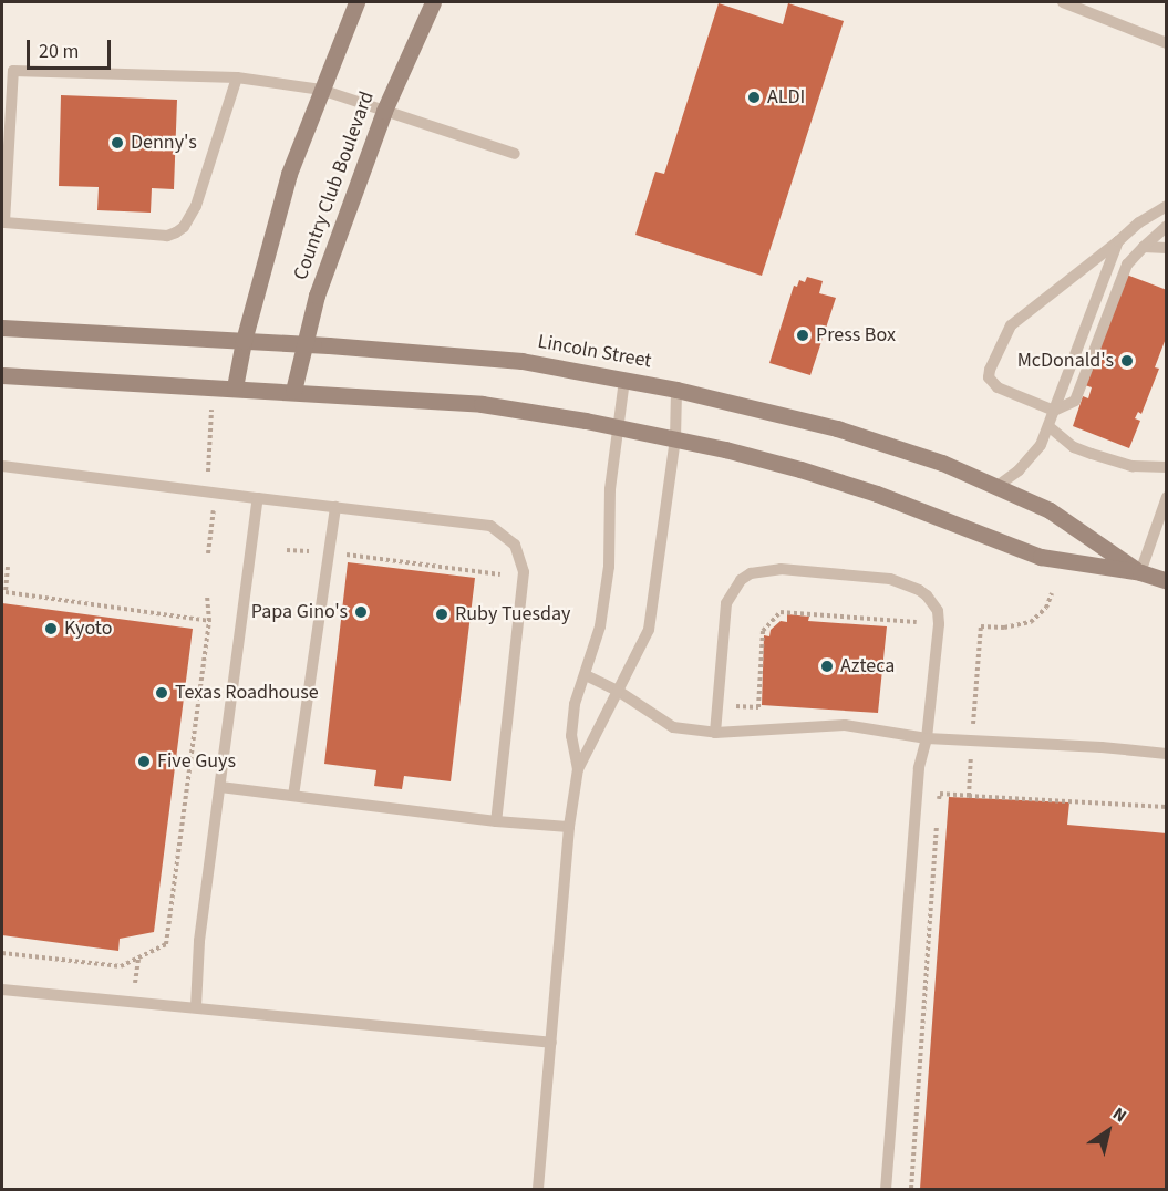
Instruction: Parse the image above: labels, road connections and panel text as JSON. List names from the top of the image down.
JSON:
{
  "streets": {
    "main road": ["Country Club Boulevard", "Lincoln Street"]
  },
  "crossings": [
    ["Country Club Boulevard", "Lincoln Street"]
  ],
  "places": [
    "ALDI",
    "Denny's",
    "Press Box",
    "McDonald's",
    "Papa Gino's",
    "Ruby Tuesday",
    "Kyoto",
    "Azteca",
    "Texas Roadhouse",
    "Five Guys"
  ],
  "scale_bar": "20 m",
  "north": "top right"
}
